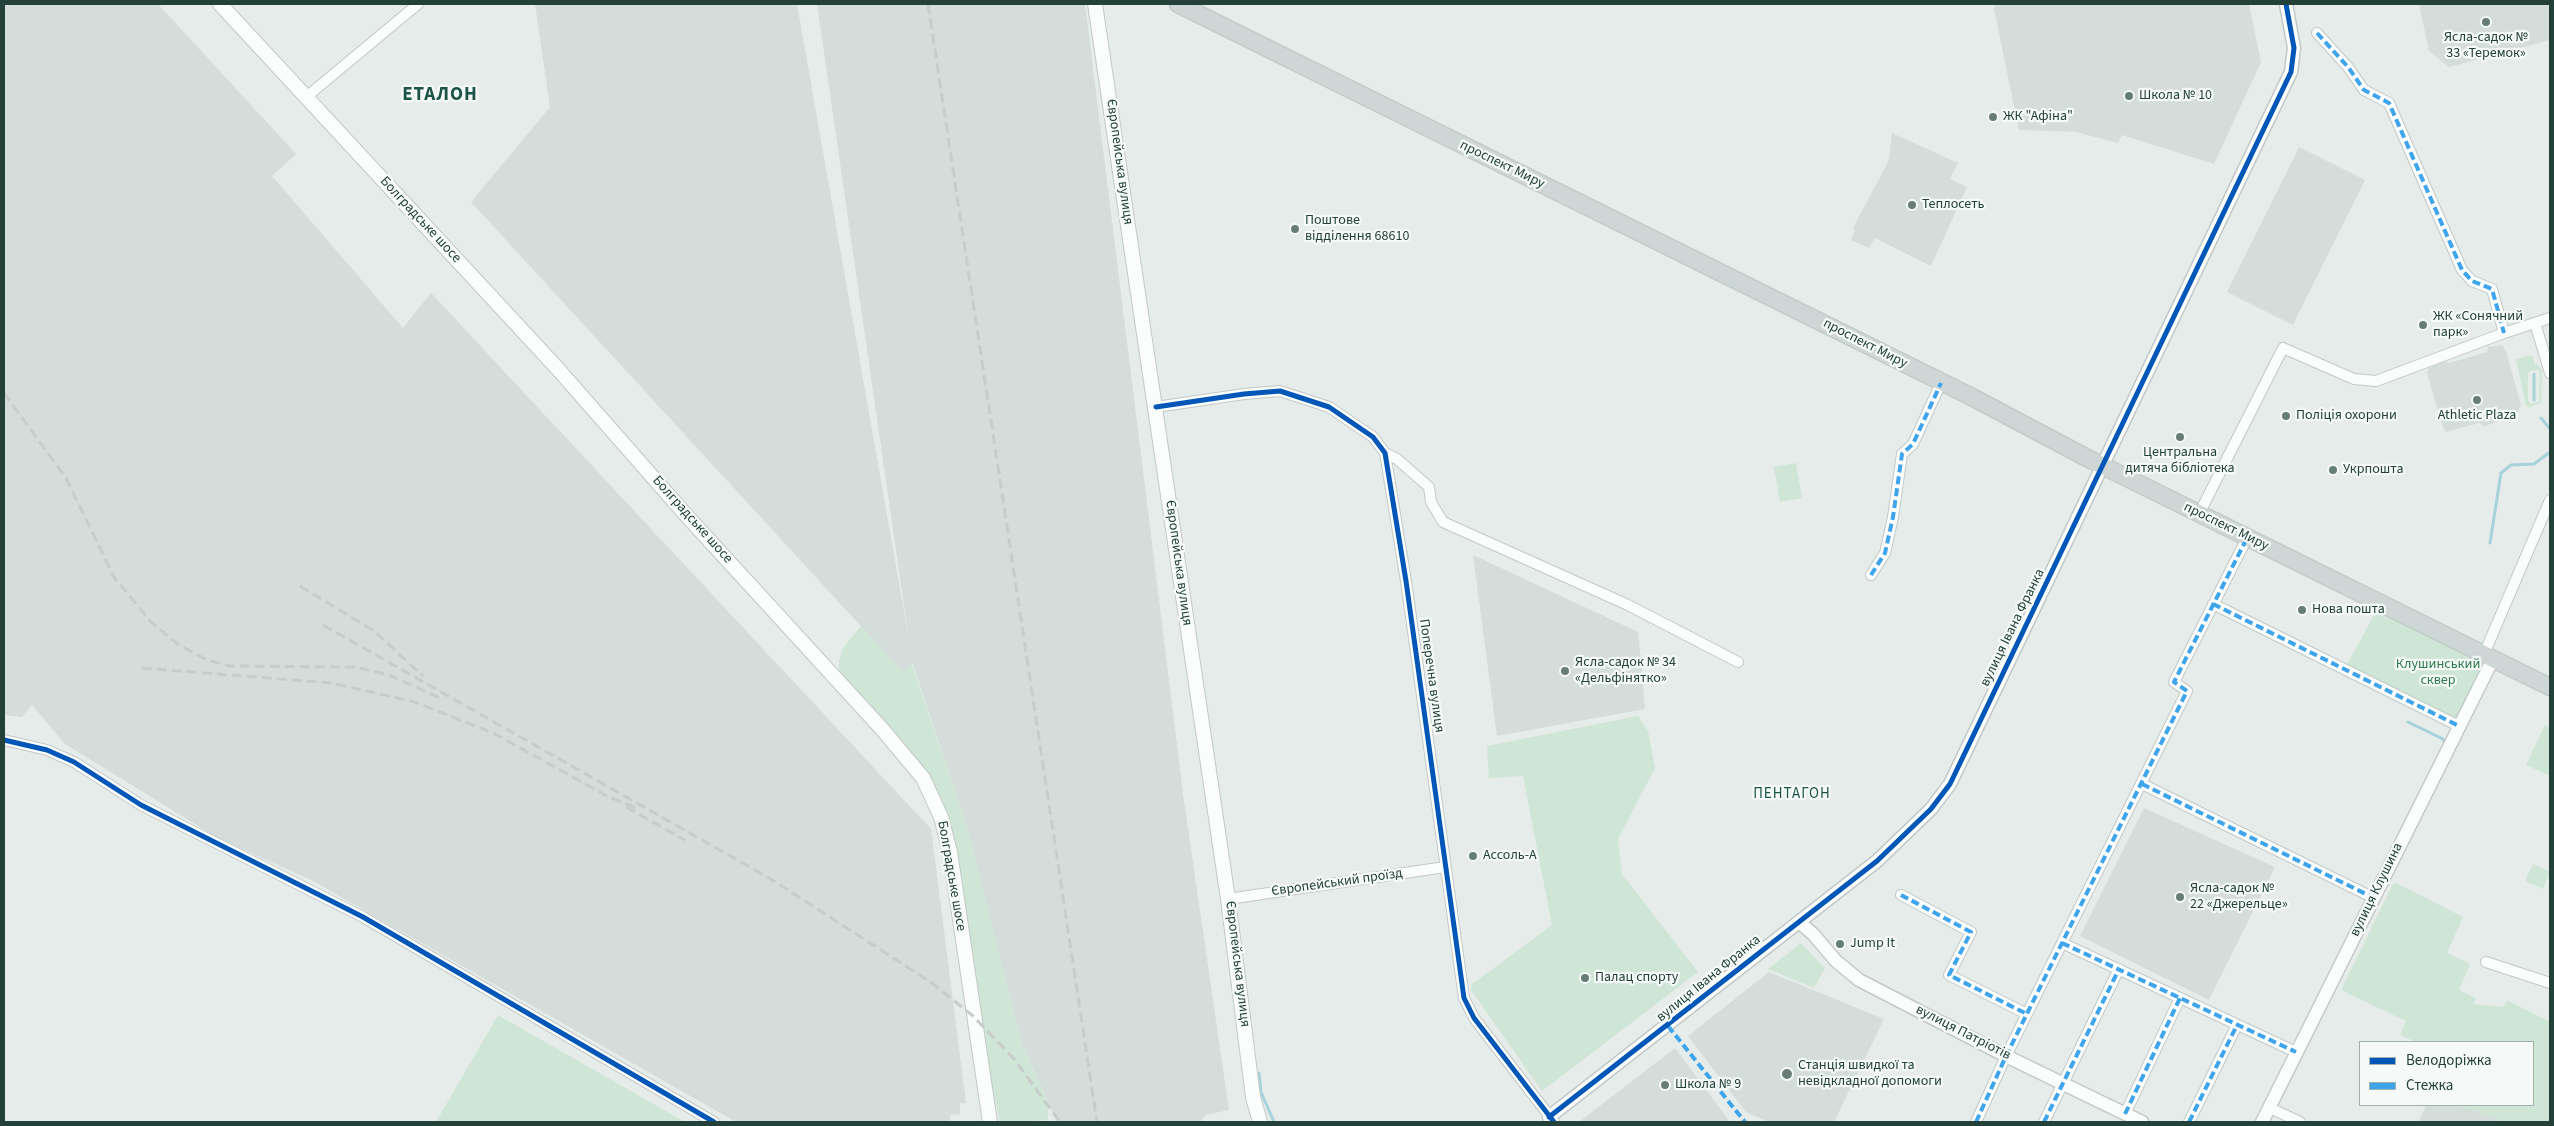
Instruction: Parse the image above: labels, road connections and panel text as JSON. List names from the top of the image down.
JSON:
{
  "streets": {
    "main road": ["Європейська вулиця", "проспект Миру", "Болградське шосе"],
    "street": [
      "вулиця Івана Франка",
      "Поперечна вулиця",
      "Європейський проїзд",
      "вулиця Клушина",
      "вулиця Патріотів"
    ]
  },
  "crossings": [
    ["Європейська вулиця", "Європейський проїзд"],
    ["проспект Миру", "вулиця Івана Франка"],
    ["проспект Миру", "вулиця Клушина"],
    ["вулиця Івана Франка", "Поперечна вулиця"],
    ["вулиця Івана Франка", "вулиця Патріотів"],
    ["Поперечна вулиця", "Європейський проїзд"]
  ],
  "districts": ["ЕТАЛОН", "ПЕНТАГОН"],
  "parks": ["Клушинський сквер"],
  "places": [
    "Ясла-садок № 33 «Теремок»",
    "Школа № 10",
    "ЖК \"Афіна\"",
    "Теплосеть",
    "Поштове відділення 68610",
    "ЖК «Сонячний парк»",
    "Athletic Plaza",
    "Поліція охорони",
    "Центральна дитяча бібліотека",
    "Укрпошта",
    "Нова пошта",
    "Ясла-садок № 34 «Дельфінятко»",
    "Ассоль-А",
    "Ясла-садок № 22 «Джерельце»",
    "Jump It",
    "Палац спорту",
    "Станція швидкої та невідкладної допомоги",
    "Школа № 9"
  ],
  "legend": ["Велодоріжка", "Стежка"]
}
